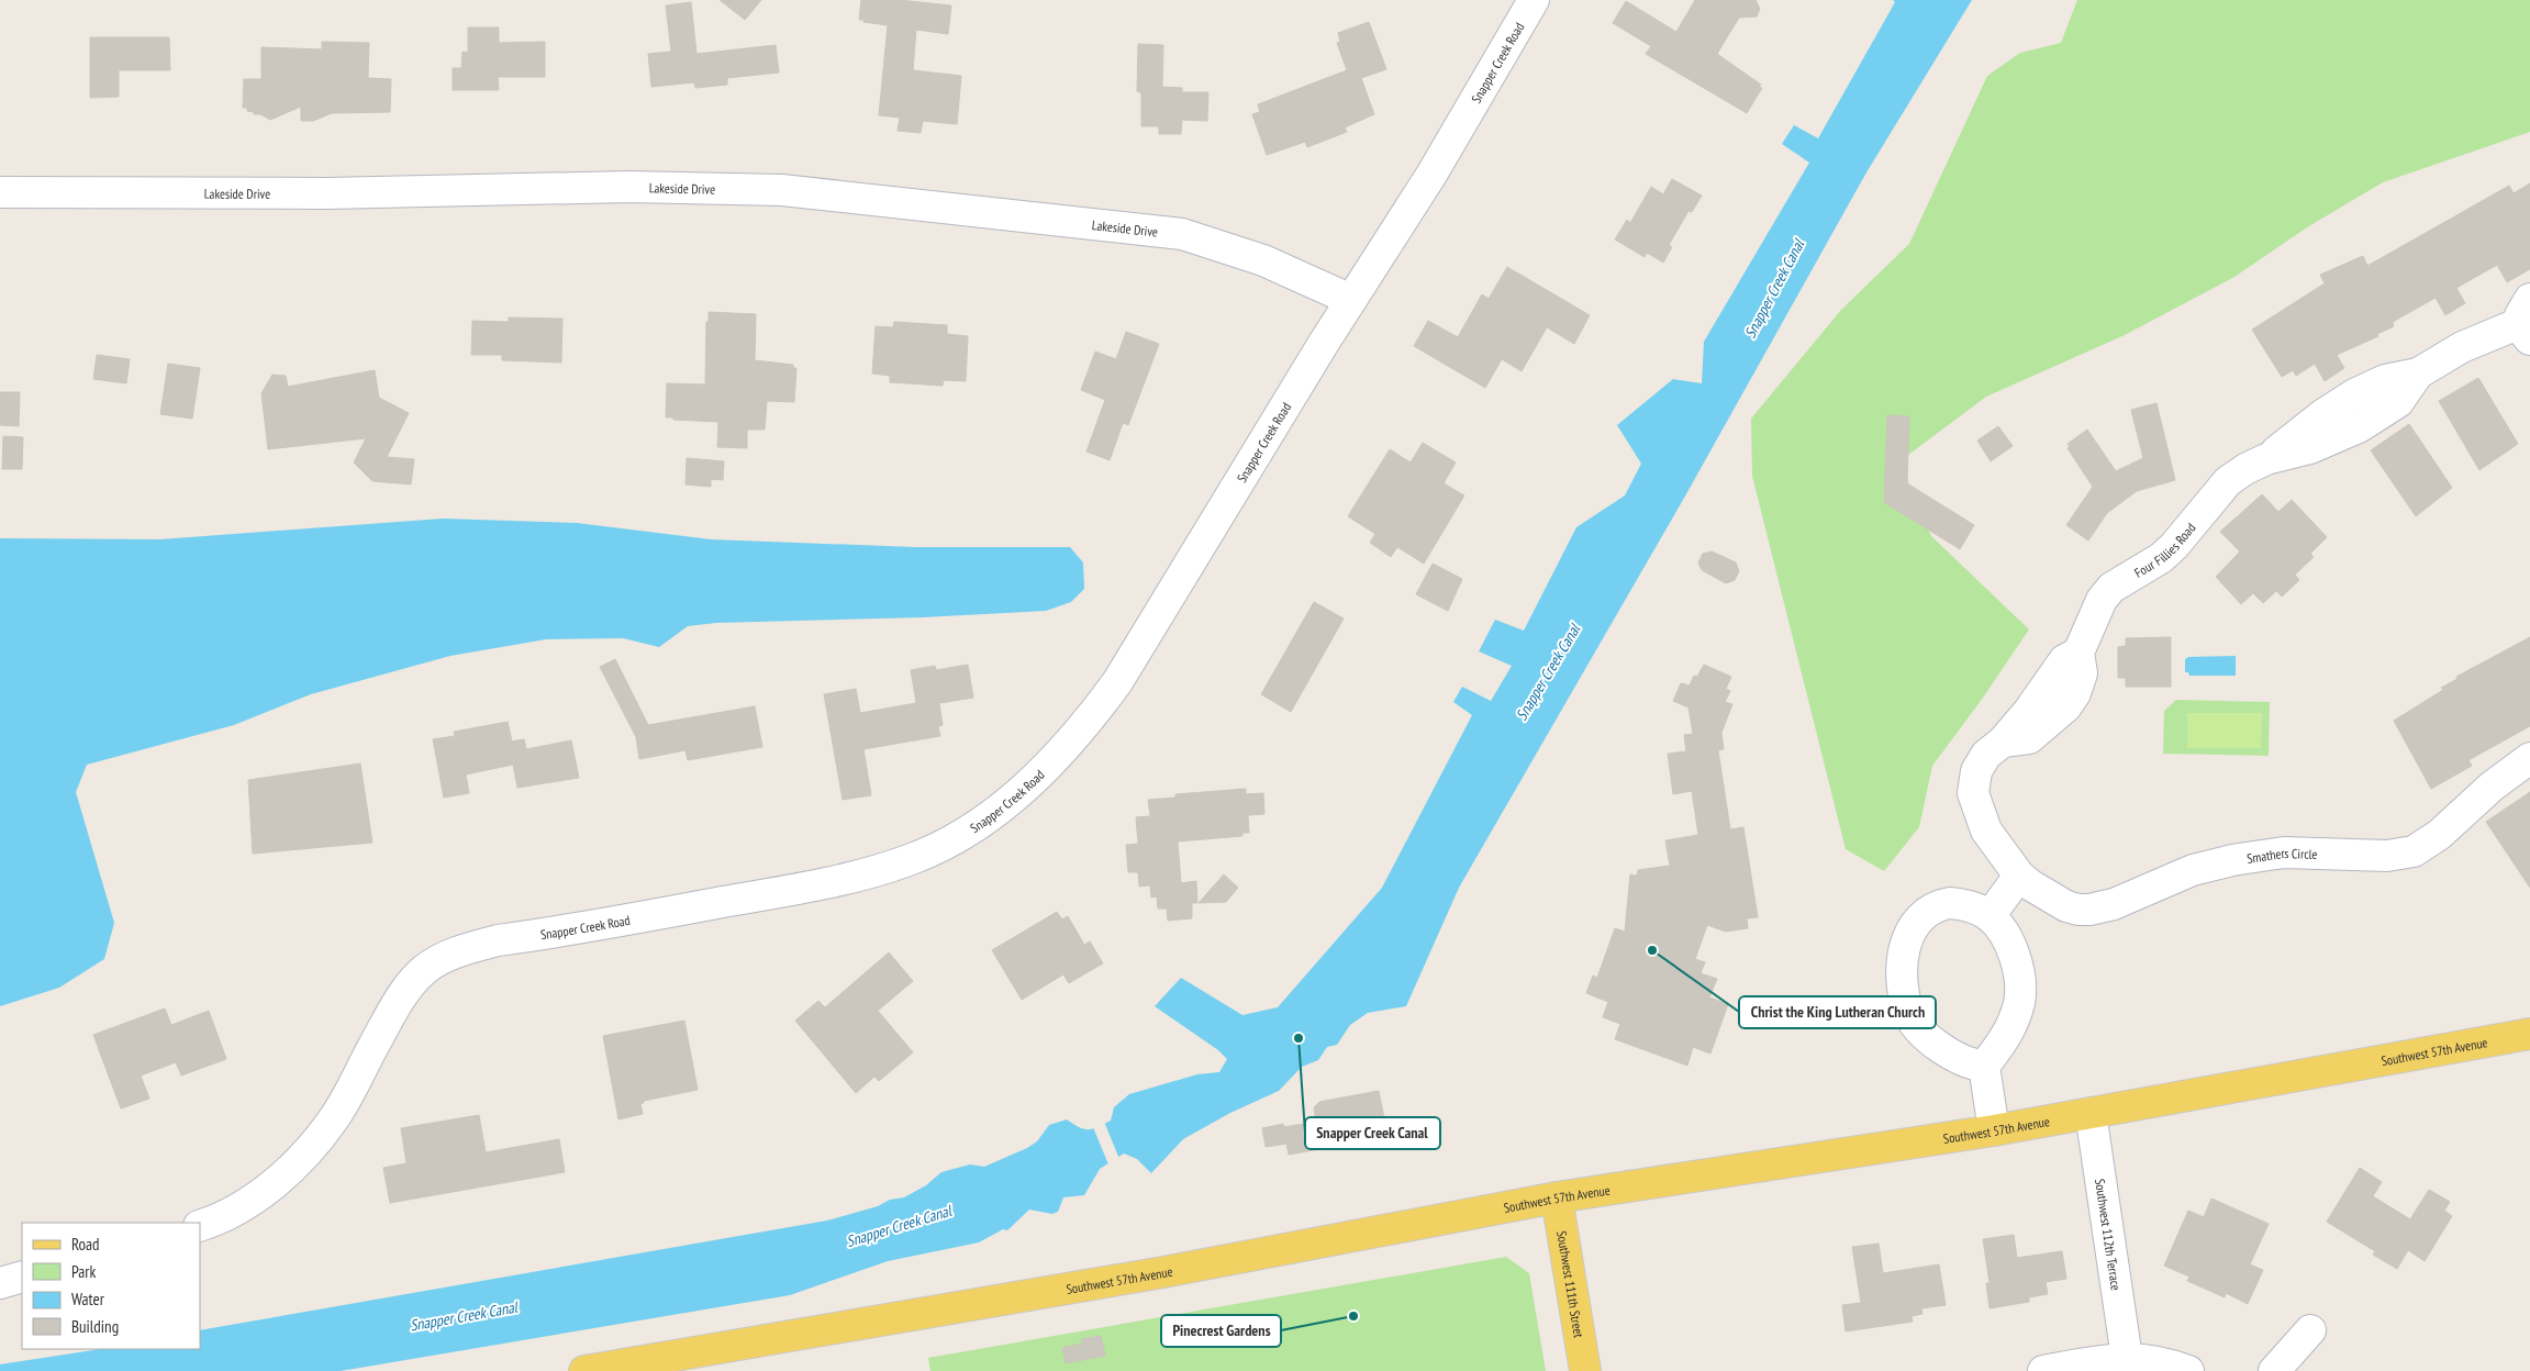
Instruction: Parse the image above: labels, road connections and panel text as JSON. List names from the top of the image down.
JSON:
{
  "streets": {
    "main road": ["Southwest 57th Avenue", "Southwest 111th Street"],
    "street": [
      "Snapper Creek Road",
      "Lakeside Drive",
      "Four Fillies Road",
      "Smathers Circle",
      "Southwest 112th Terrace"
    ]
  },
  "crossings": [
    ["Snapper Creek Road", "Lakeside Drive"],
    ["Four Fillies Road", "Smathers Circle"],
    ["Southwest 57th Avenue", "Southwest 112th Terrace"],
    ["Southwest 57th Avenue", "Southwest 111th Street"]
  ],
  "water": ["Snapper Creek Canal"],
  "places": ["Christ the King Lutheran Church", "Snapper Creek Canal", "Pinecrest Gardens"],
  "legend": [
    "Road",
    "Park",
    "Water",
    "Building"
  ]
}
